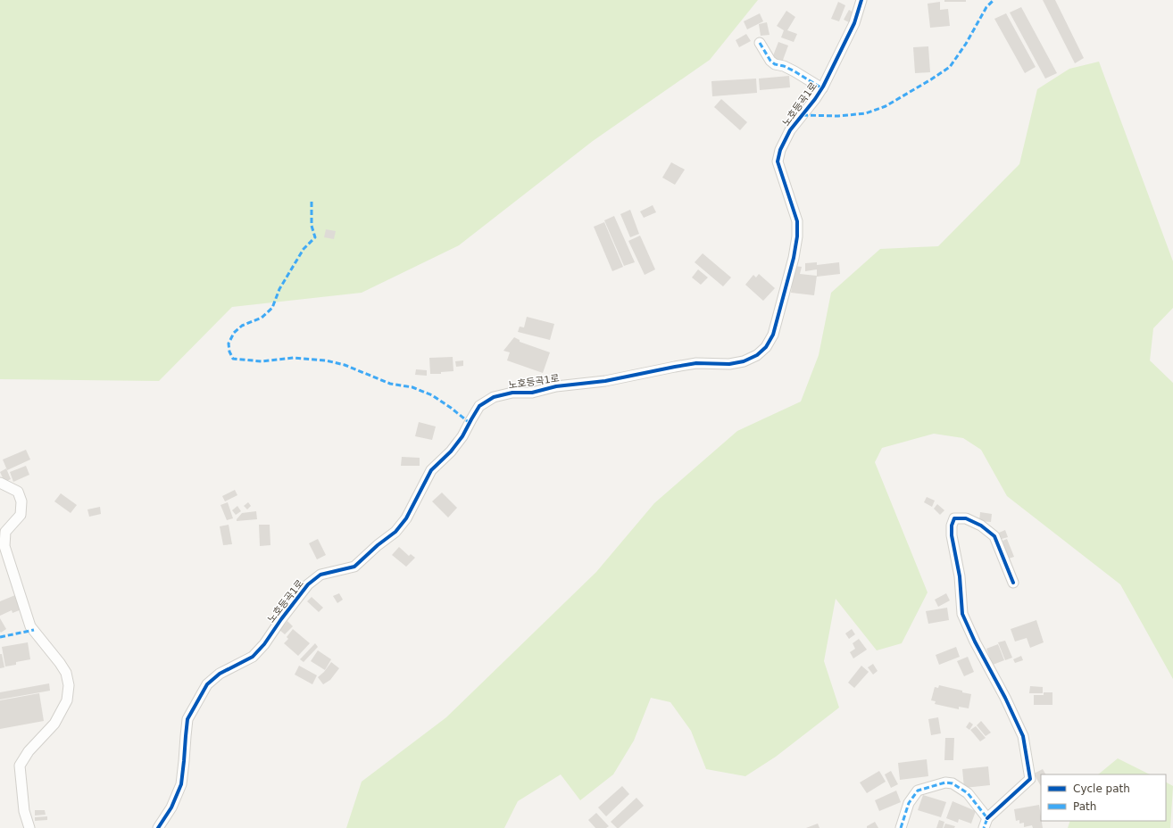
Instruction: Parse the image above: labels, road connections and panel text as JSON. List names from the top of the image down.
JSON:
{
  "streets": {
    "street": ["노호등곡1로"]
  },
  "legend": ["Cycle path", "Path"]
}
